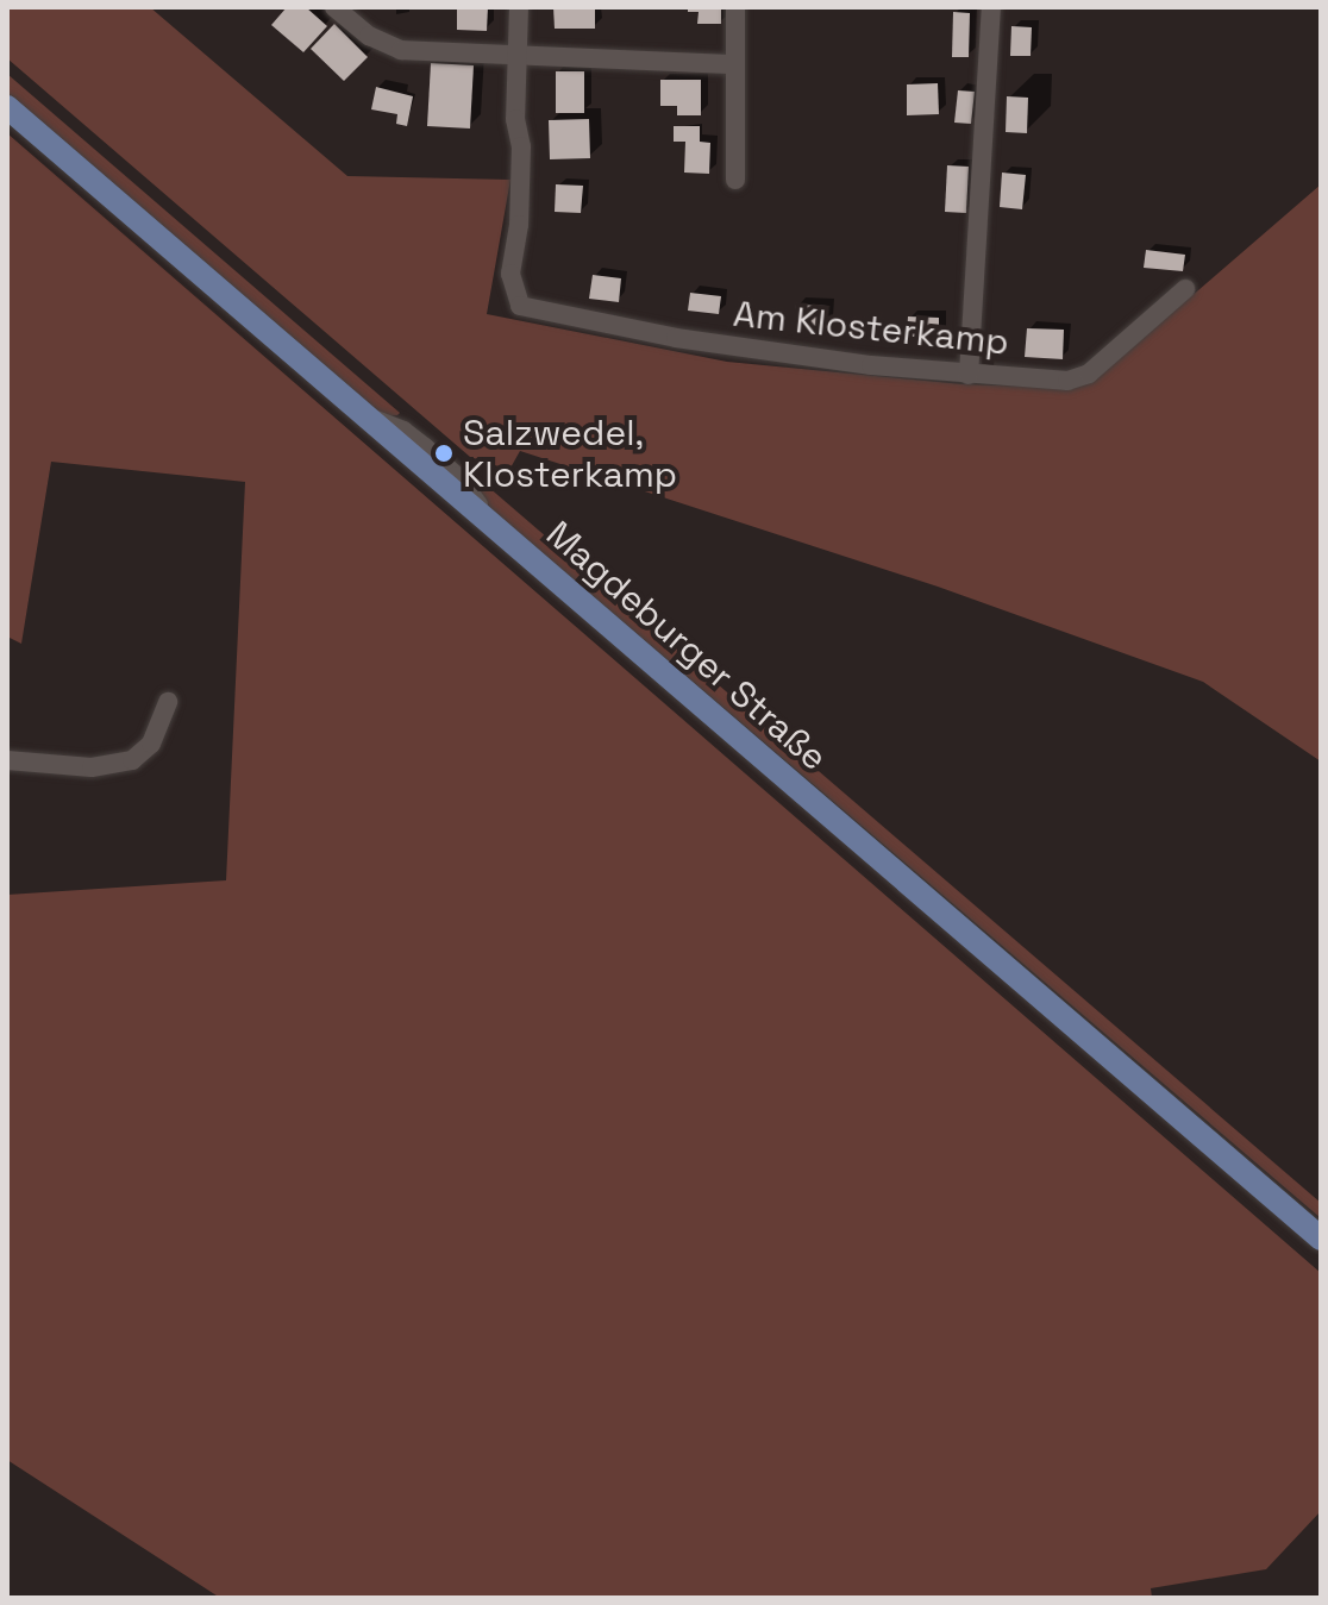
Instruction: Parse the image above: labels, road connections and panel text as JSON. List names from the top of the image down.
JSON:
{
  "streets": {
    "main road": ["Magdeburger Straße"],
    "street": ["Am Klosterkamp"]
  },
  "places": ["Salzwedel, Klosterkamp"]
}
